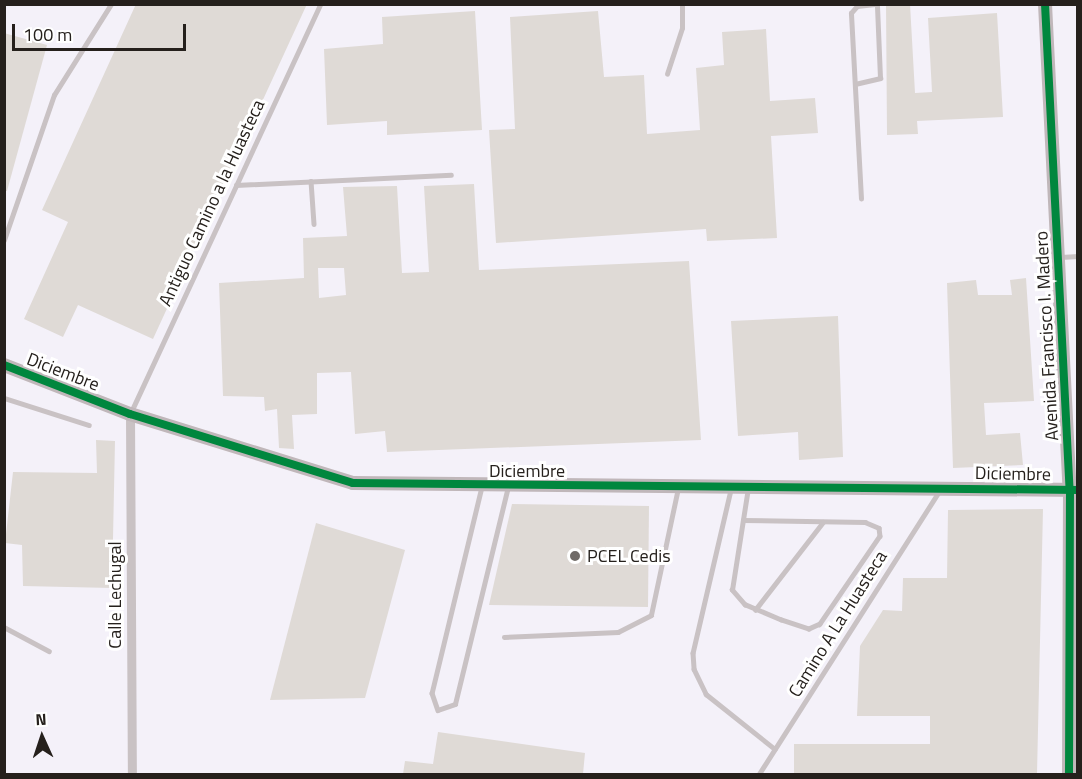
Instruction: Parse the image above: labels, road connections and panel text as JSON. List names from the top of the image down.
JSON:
{
  "streets": {
    "street": ["Avenida Francisco I. Madero", "Diciembre", "Calle Lechugal"],
    "lane": ["Antiguo Camino a la Huasteca", "Camino A La Huasteca"]
  },
  "crossings": [
    ["Antiguo Camino a la Huasteca", "Diciembre"],
    ["Antiguo Camino a la Huasteca", "Calle Lechugal"],
    ["Avenida Francisco I. Madero", "Diciembre"],
    ["Diciembre", "Calle Lechugal"],
    ["Diciembre", "Camino A La Huasteca"]
  ],
  "places": ["PCEL Cedis"],
  "scale_bar": "100 m",
  "north": "top"
}
